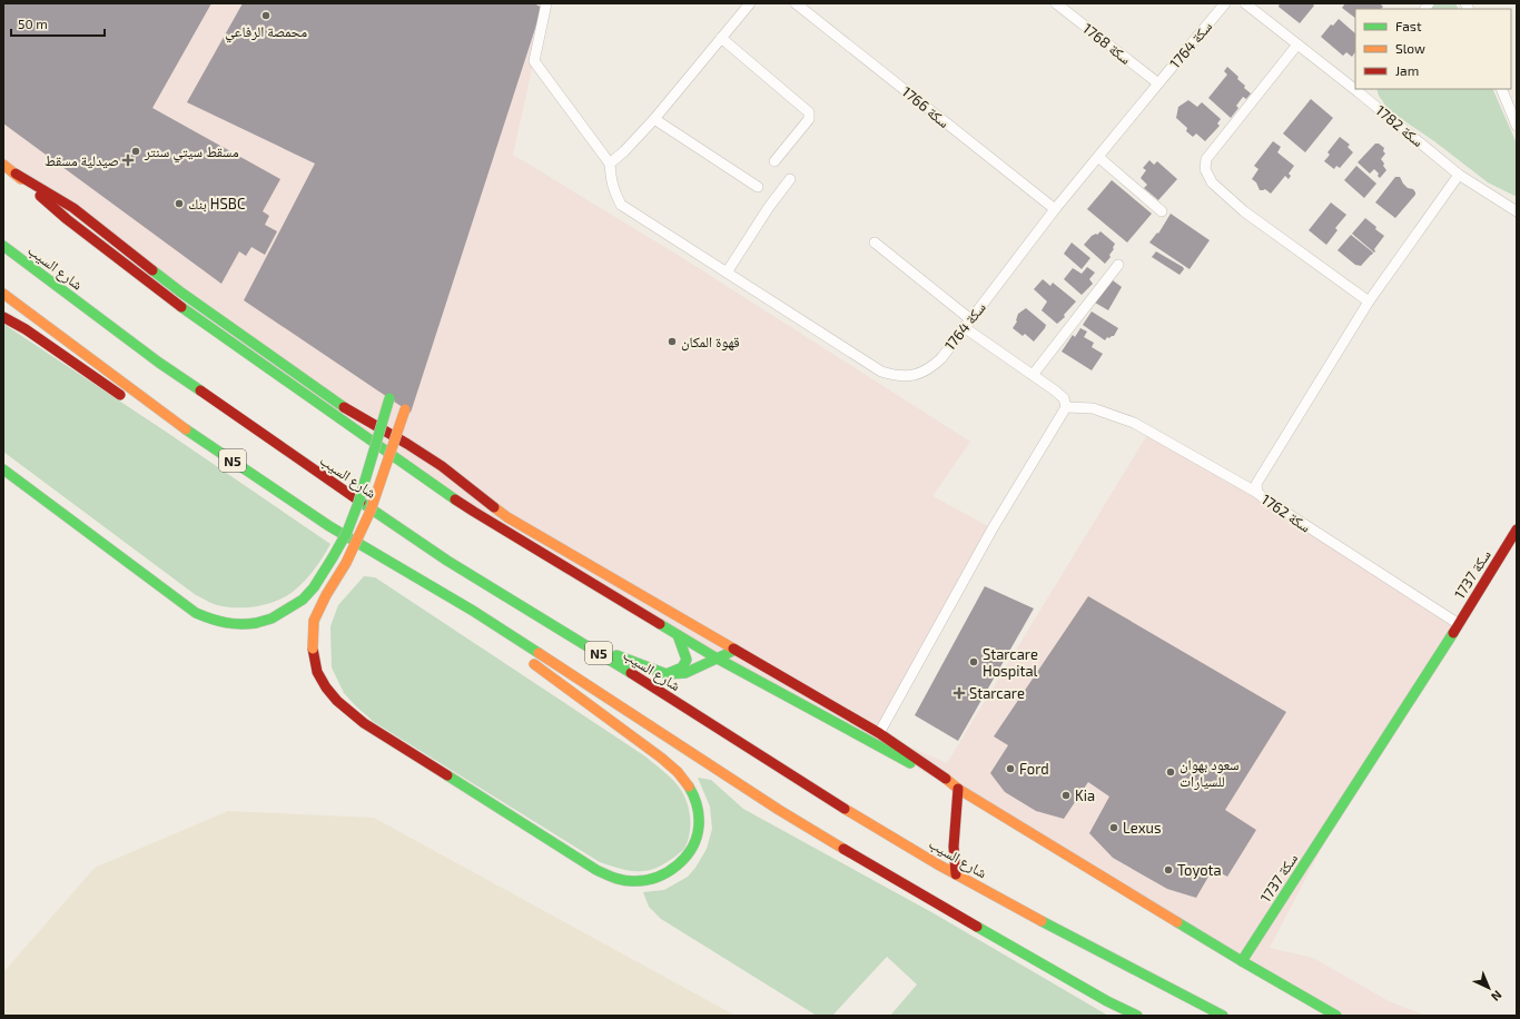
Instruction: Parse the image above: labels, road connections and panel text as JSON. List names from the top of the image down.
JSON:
{
  "streets": {
    "main road": ["شارع السيب", "N5", "سكة 1737"],
    "street": [
      "سكة 1768",
      "سكة 1764",
      "سكة 1766",
      "سكة 1782",
      "سكة 1762"
    ]
  },
  "crossings": [
    ["سكة 1768", "سكة 1764"],
    ["سكة 1764", "سكة 1766"],
    ["سكة 1782", "سكة 1762"],
    ["سكة 1762", "سكة 1737"]
  ],
  "places": {
    "other": [
      "محمصة الرفاعي",
      "مسقط سيتي سنتر",
      "بنك HSBC",
      "قهوة المكان",
      "Starcare Hospital",
      "Ford",
      "سعود بهوان للسيارات",
      "Kia",
      "Lexus",
      "Toyota"
    ],
    "health": ["صيدلية مسقط", "Starcare"]
  },
  "legend": ["Fast", "Slow", "Jam"],
  "scale_bar": "50 m",
  "north": "bottom right"
}
